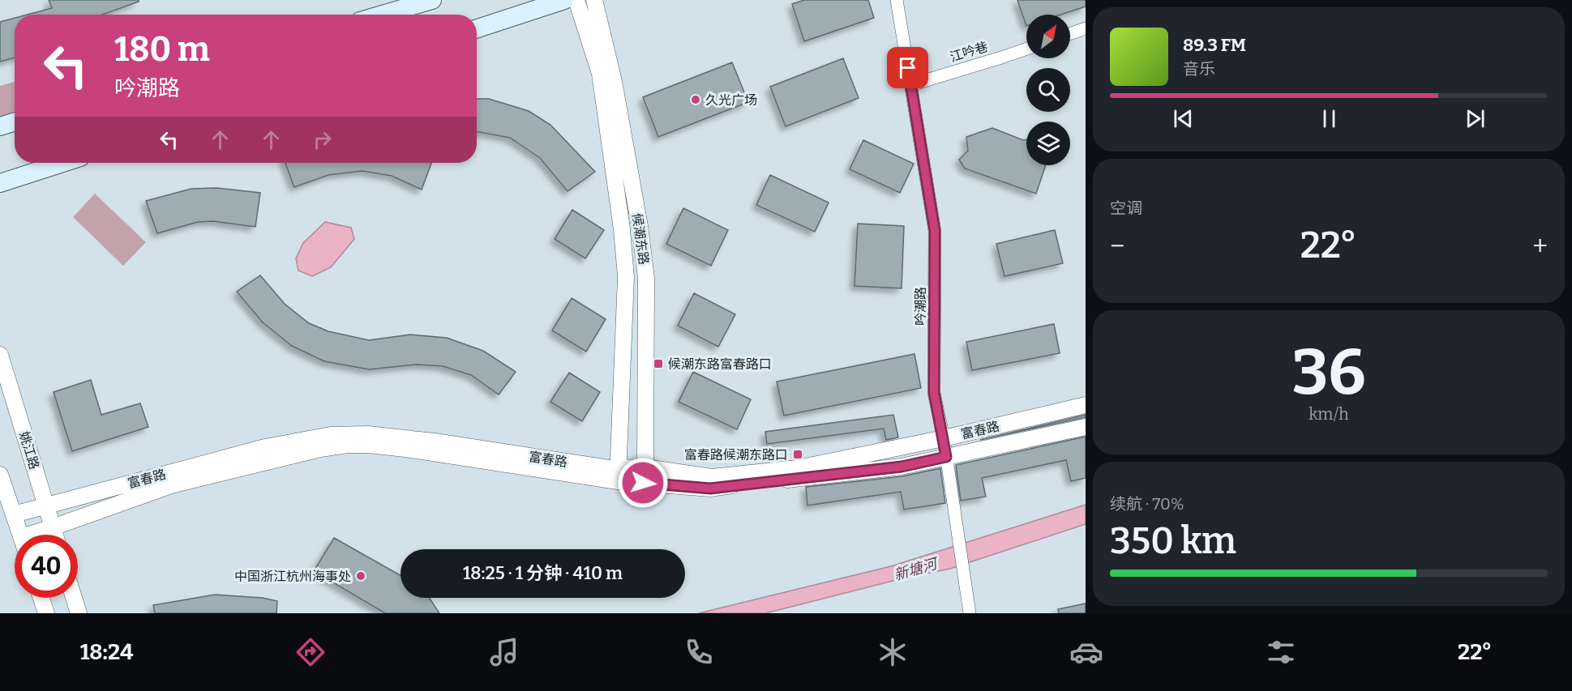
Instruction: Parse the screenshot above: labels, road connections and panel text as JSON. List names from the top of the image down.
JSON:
{
  "streets": {
    "street": [
      "江吟巷",
      "候潮东路",
      "吟潮路",
      "富春路",
      "姚江路"
    ]
  },
  "crossings": [
    ["江吟巷", "吟潮路"],
    ["候潮东路", "富春路"],
    ["吟潮路", "富春路"],
    ["富春路", "姚江路"]
  ],
  "water": ["新塘河"],
  "places": {
    "other": ["久光广场", "中国浙江杭州海事处"],
    "transit": ["候潮东路富春路口", "富春路候潮东路口"]
  },
  "north": "top right",
  "page": {
    "turn": ["180 m", "吟潮路"],
    "song": ["89.3 FM", "音乐"],
    "tile": [
      "空调",
      ["36", "km/h"],
      ["续航 · 70%", "350 km"]
    ],
    "heat": ["−", "22°", "+"],
    "limit": "40",
    "trip": "18:25 · 1 分钟 · 410 m",
    "tabs": ["18:24", "22°"]
  }
}
